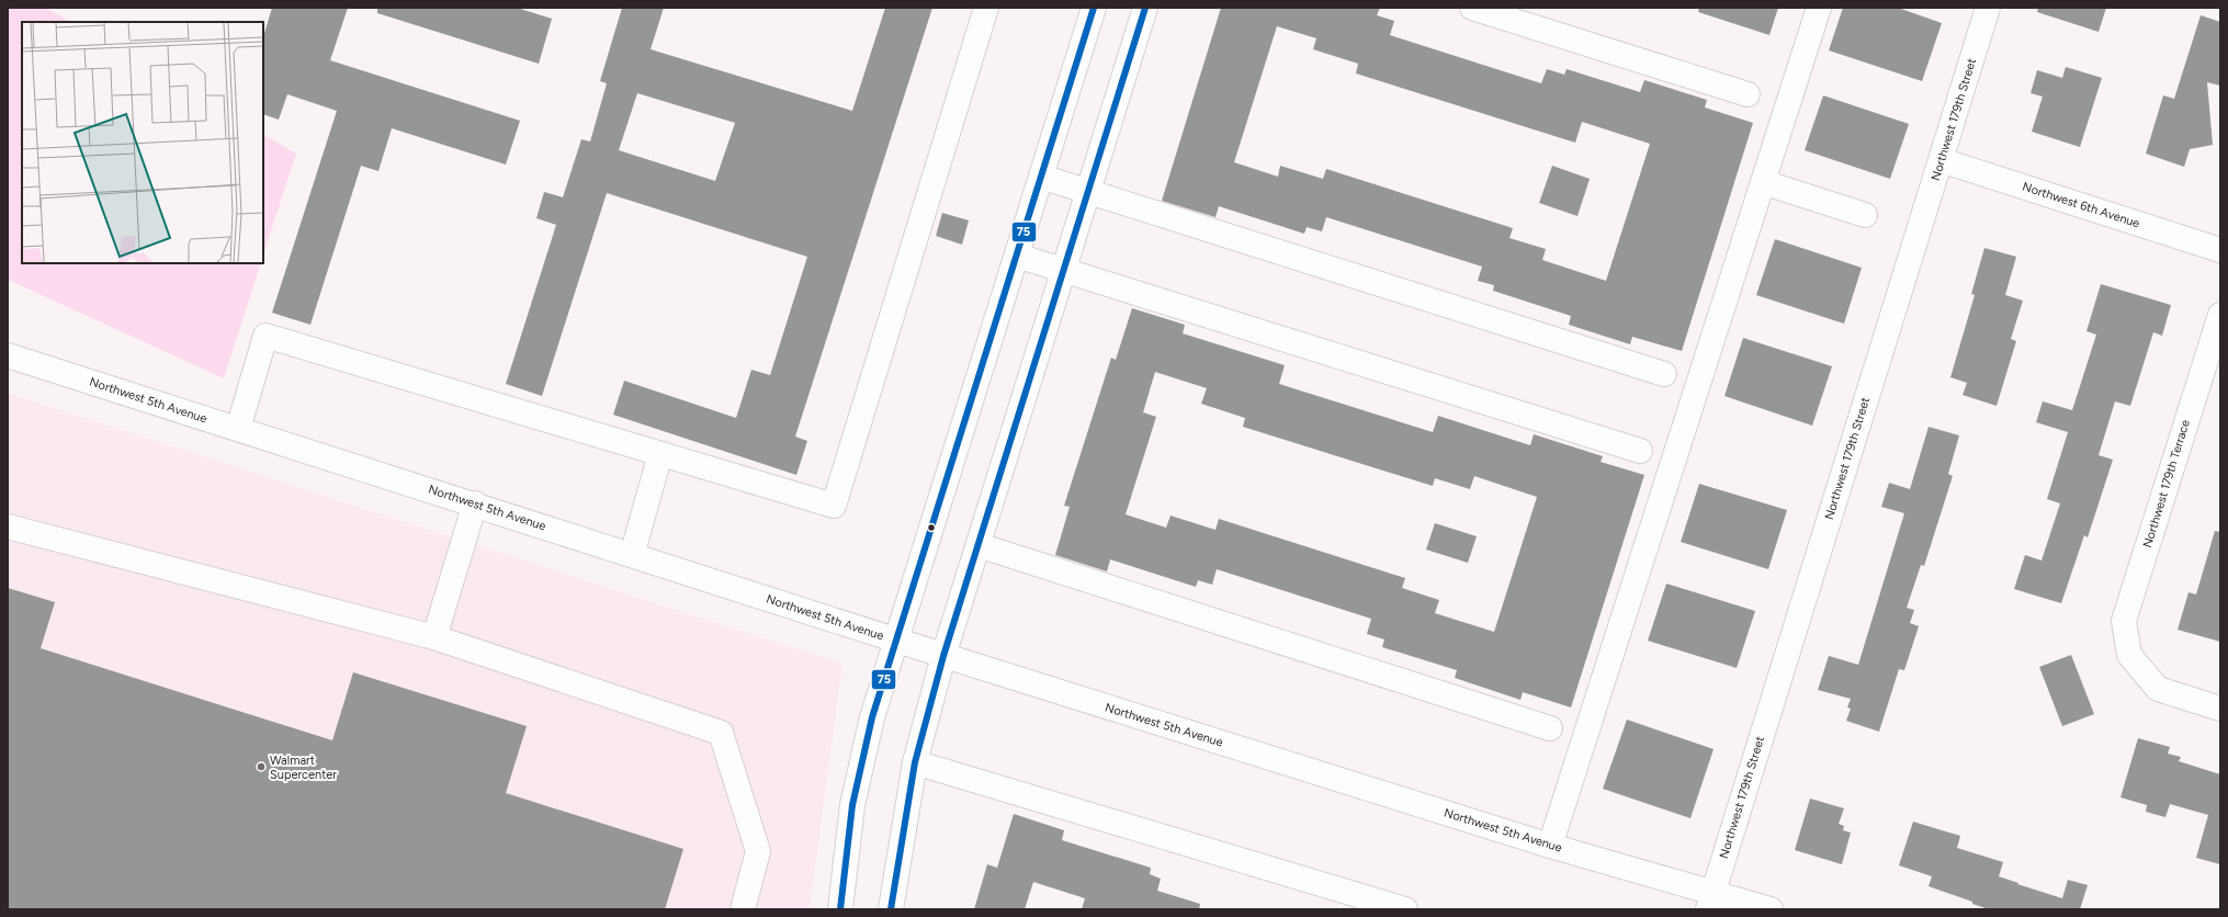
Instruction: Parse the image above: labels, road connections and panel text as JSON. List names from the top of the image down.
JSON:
{
  "streets": {
    "street": [
      "Northwest 179th Street",
      "Northwest 6th Avenue",
      "Northwest 5th Avenue",
      "Northwest 179th Terrace"
    ]
  },
  "crossings": [
    ["Northwest 179th Street", "Northwest 6th Avenue"],
    ["Northwest 179th Street", "Northwest 5th Avenue"]
  ],
  "places": ["Walmart Supercenter"],
  "lines": ["transit line 75"]
}
